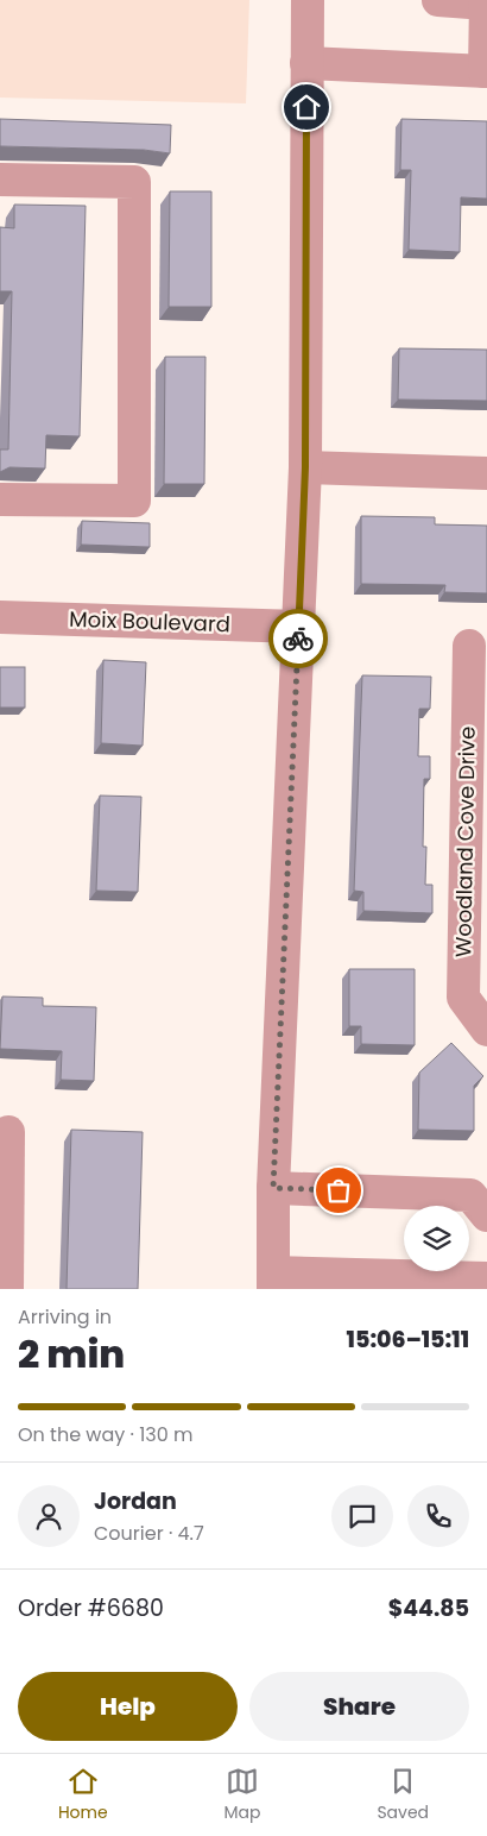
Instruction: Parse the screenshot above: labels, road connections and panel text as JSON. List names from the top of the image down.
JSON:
{
  "streets": {
    "street": ["Moix Boulevard", "Woodland Cove Drive"]
  },
  "page": {
    "heading": ["2 min", "Arriving in", "15:06–15:11"],
    "panel": [
      "Jordan",
      "Courier · 4.7",
      "Order #6680",
      "$44.85"
    ],
    "bar": "On the way · 130 m",
    "buttons": ["Help", "Share"],
    "tabs": ["Home", "Map", "Saved"]
  }
}
